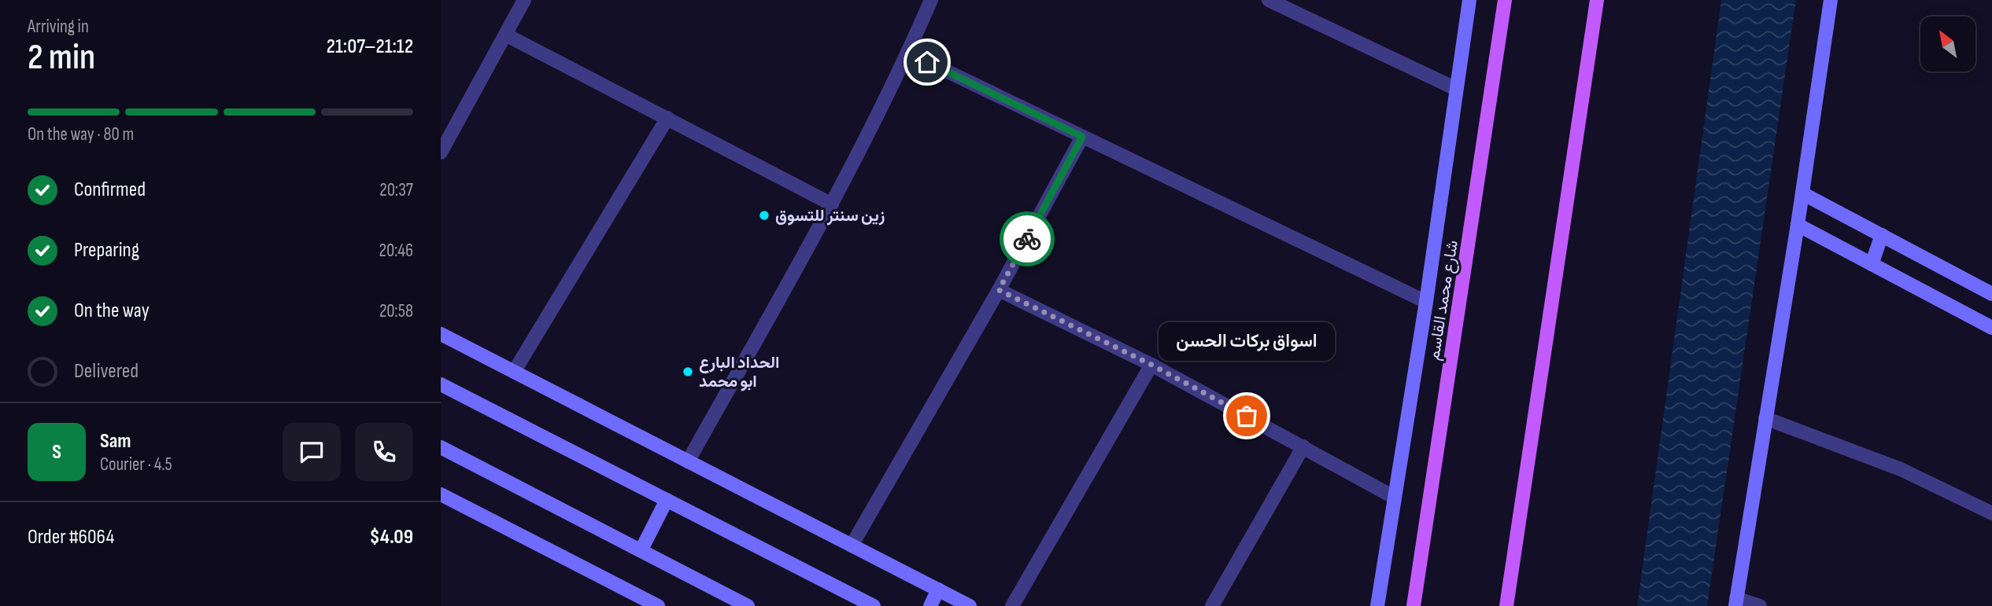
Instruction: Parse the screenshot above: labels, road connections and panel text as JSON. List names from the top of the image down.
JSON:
{
  "streets": {
    "main road": ["شارع محمد القاسم"]
  },
  "places": ["زين سنتر للتسوق", "الحداد البارع ابو محمد", "اسواق بركات الحسن"],
  "north": "top left",
  "page": {
    "heading": ["2 min", "Arriving in", "21:07–21:12"],
    "panel": [
      "Sam",
      "Courier · 4.5",
      "Order #6064",
      "$4.09"
    ],
    "bar": "On the way · 80 m",
    "list": [
      ["Confirmed", "20:37"],
      ["Preparing", "20:46"],
      ["On the way", "20:58"],
      "Delivered"
    ],
    "bubble": "اسواق بركات الحسن",
    "round": "S"
  }
}
